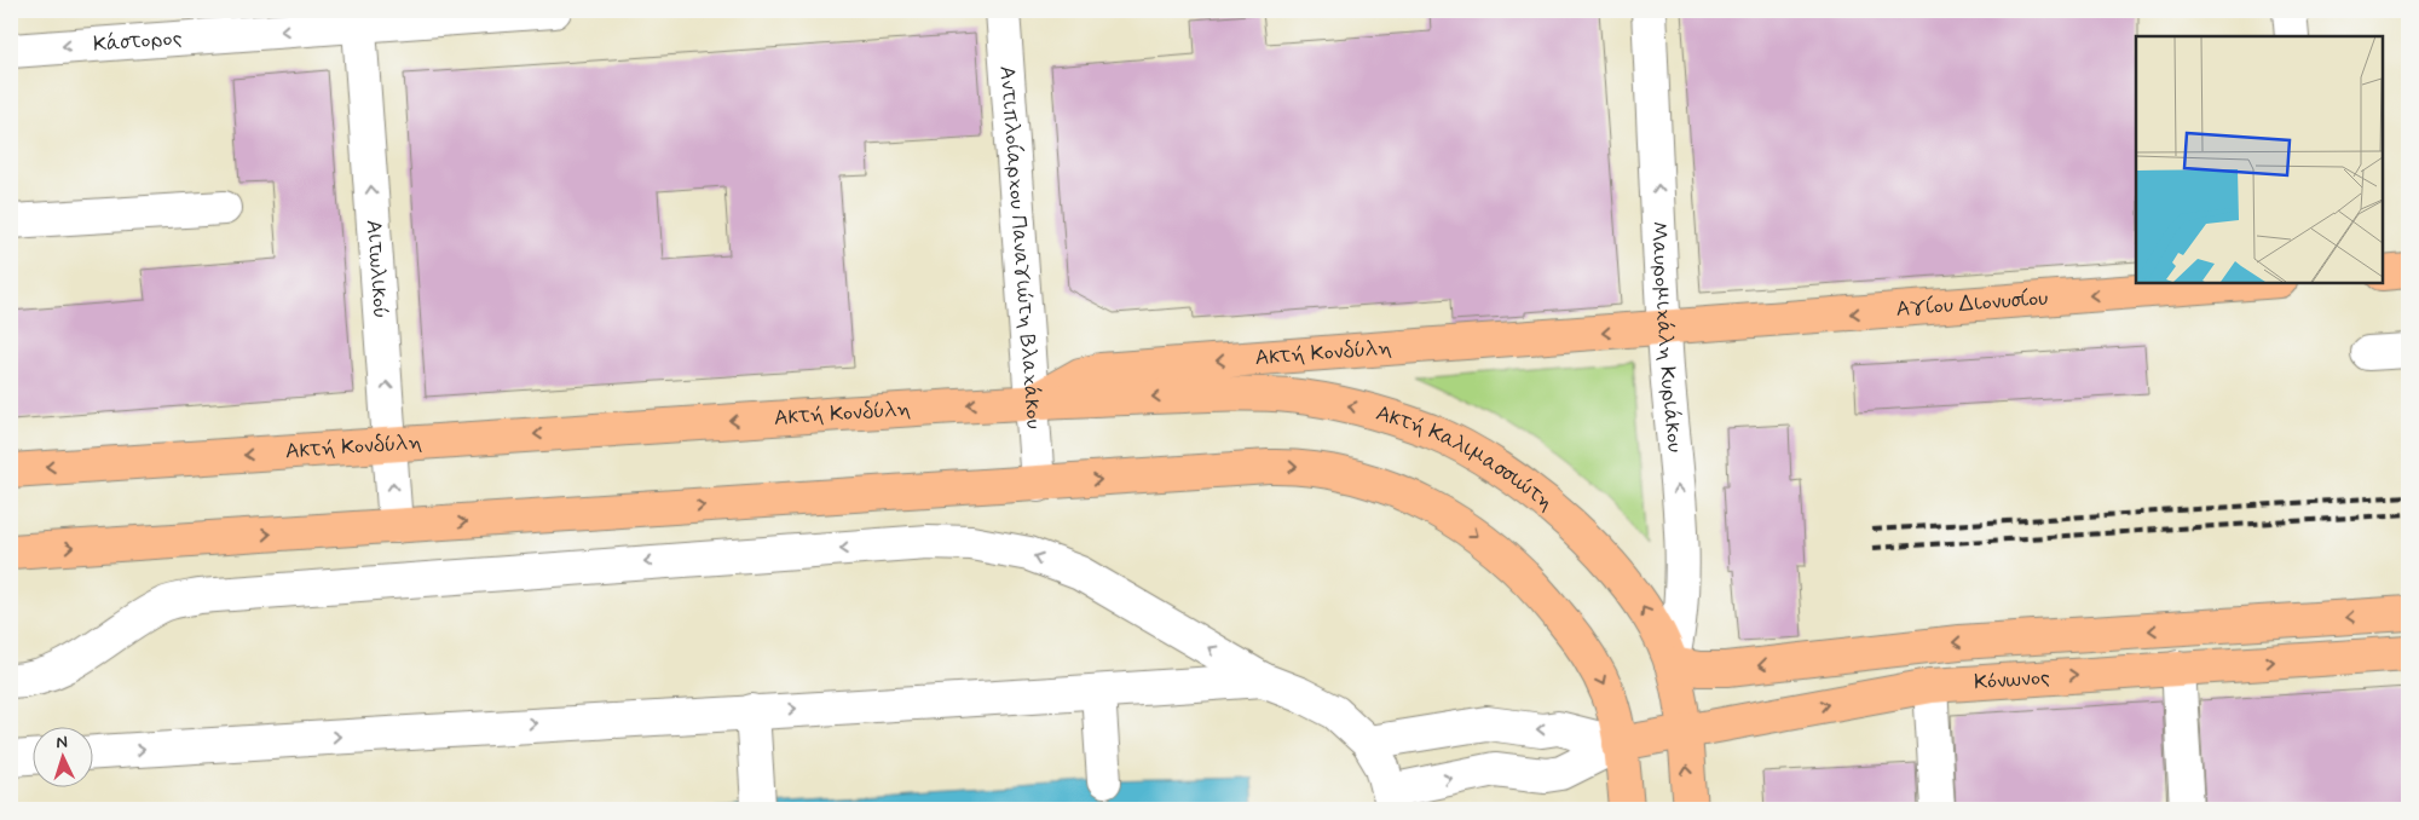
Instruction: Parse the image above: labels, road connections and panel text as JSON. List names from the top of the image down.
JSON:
{
  "streets": {
    "main road": [
      "Αγίου Διονυσίου",
      "Ακτή Κονδύλη",
      "Ακτή Καλιμασσιώτη",
      "Κόνωνος"
    ],
    "street": [
      "Κάστορος",
      "Αντιπλοίαρχου Παναγιώτη Βλαχάκου",
      "Αιτωλικού",
      "Μαυρομιχάλη Κυριάκου"
    ]
  },
  "crossings": [
    ["Κάστορος", "Αιτωλικού"],
    ["Αντιπλοίαρχου Παναγιώτη Βλαχάκου", "Ακτή Κονδύλη"],
    ["Αντιπλοίαρχου Παναγιώτη Βλαχάκου", "Ακτή Καλιμασσιώτη"],
    ["Αιτωλικού", "Ακτή Κονδύλη"],
    ["Αγίου Διονυσίου", "Μαυρομιχάλη Κυριάκου"],
    ["Αγίου Διονυσίου", "Ακτή Κονδύλη"],
    ["Μαυρομιχάλη Κυριάκου", "Ακτή Κονδύλη"],
    ["Μαυρομιχάλη Κυριάκου", "Ακτή Καλιμασσιώτη"],
    ["Μαυρομιχάλη Κυριάκου", "Κόνωνος"],
    ["Ακτή Κονδύλη", "Ακτή Καλιμασσιώτη"],
    ["Ακτή Καλιμασσιώτη", "Κόνωνος"]
  ],
  "one_way": [
    "Αιτωλικού",
    "Αγίου Διονυσίου",
    "Μαυρομιχάλη Κυριάκου",
    "Ακτή Καλιμασσιώτη"
  ],
  "north": "top"
}
